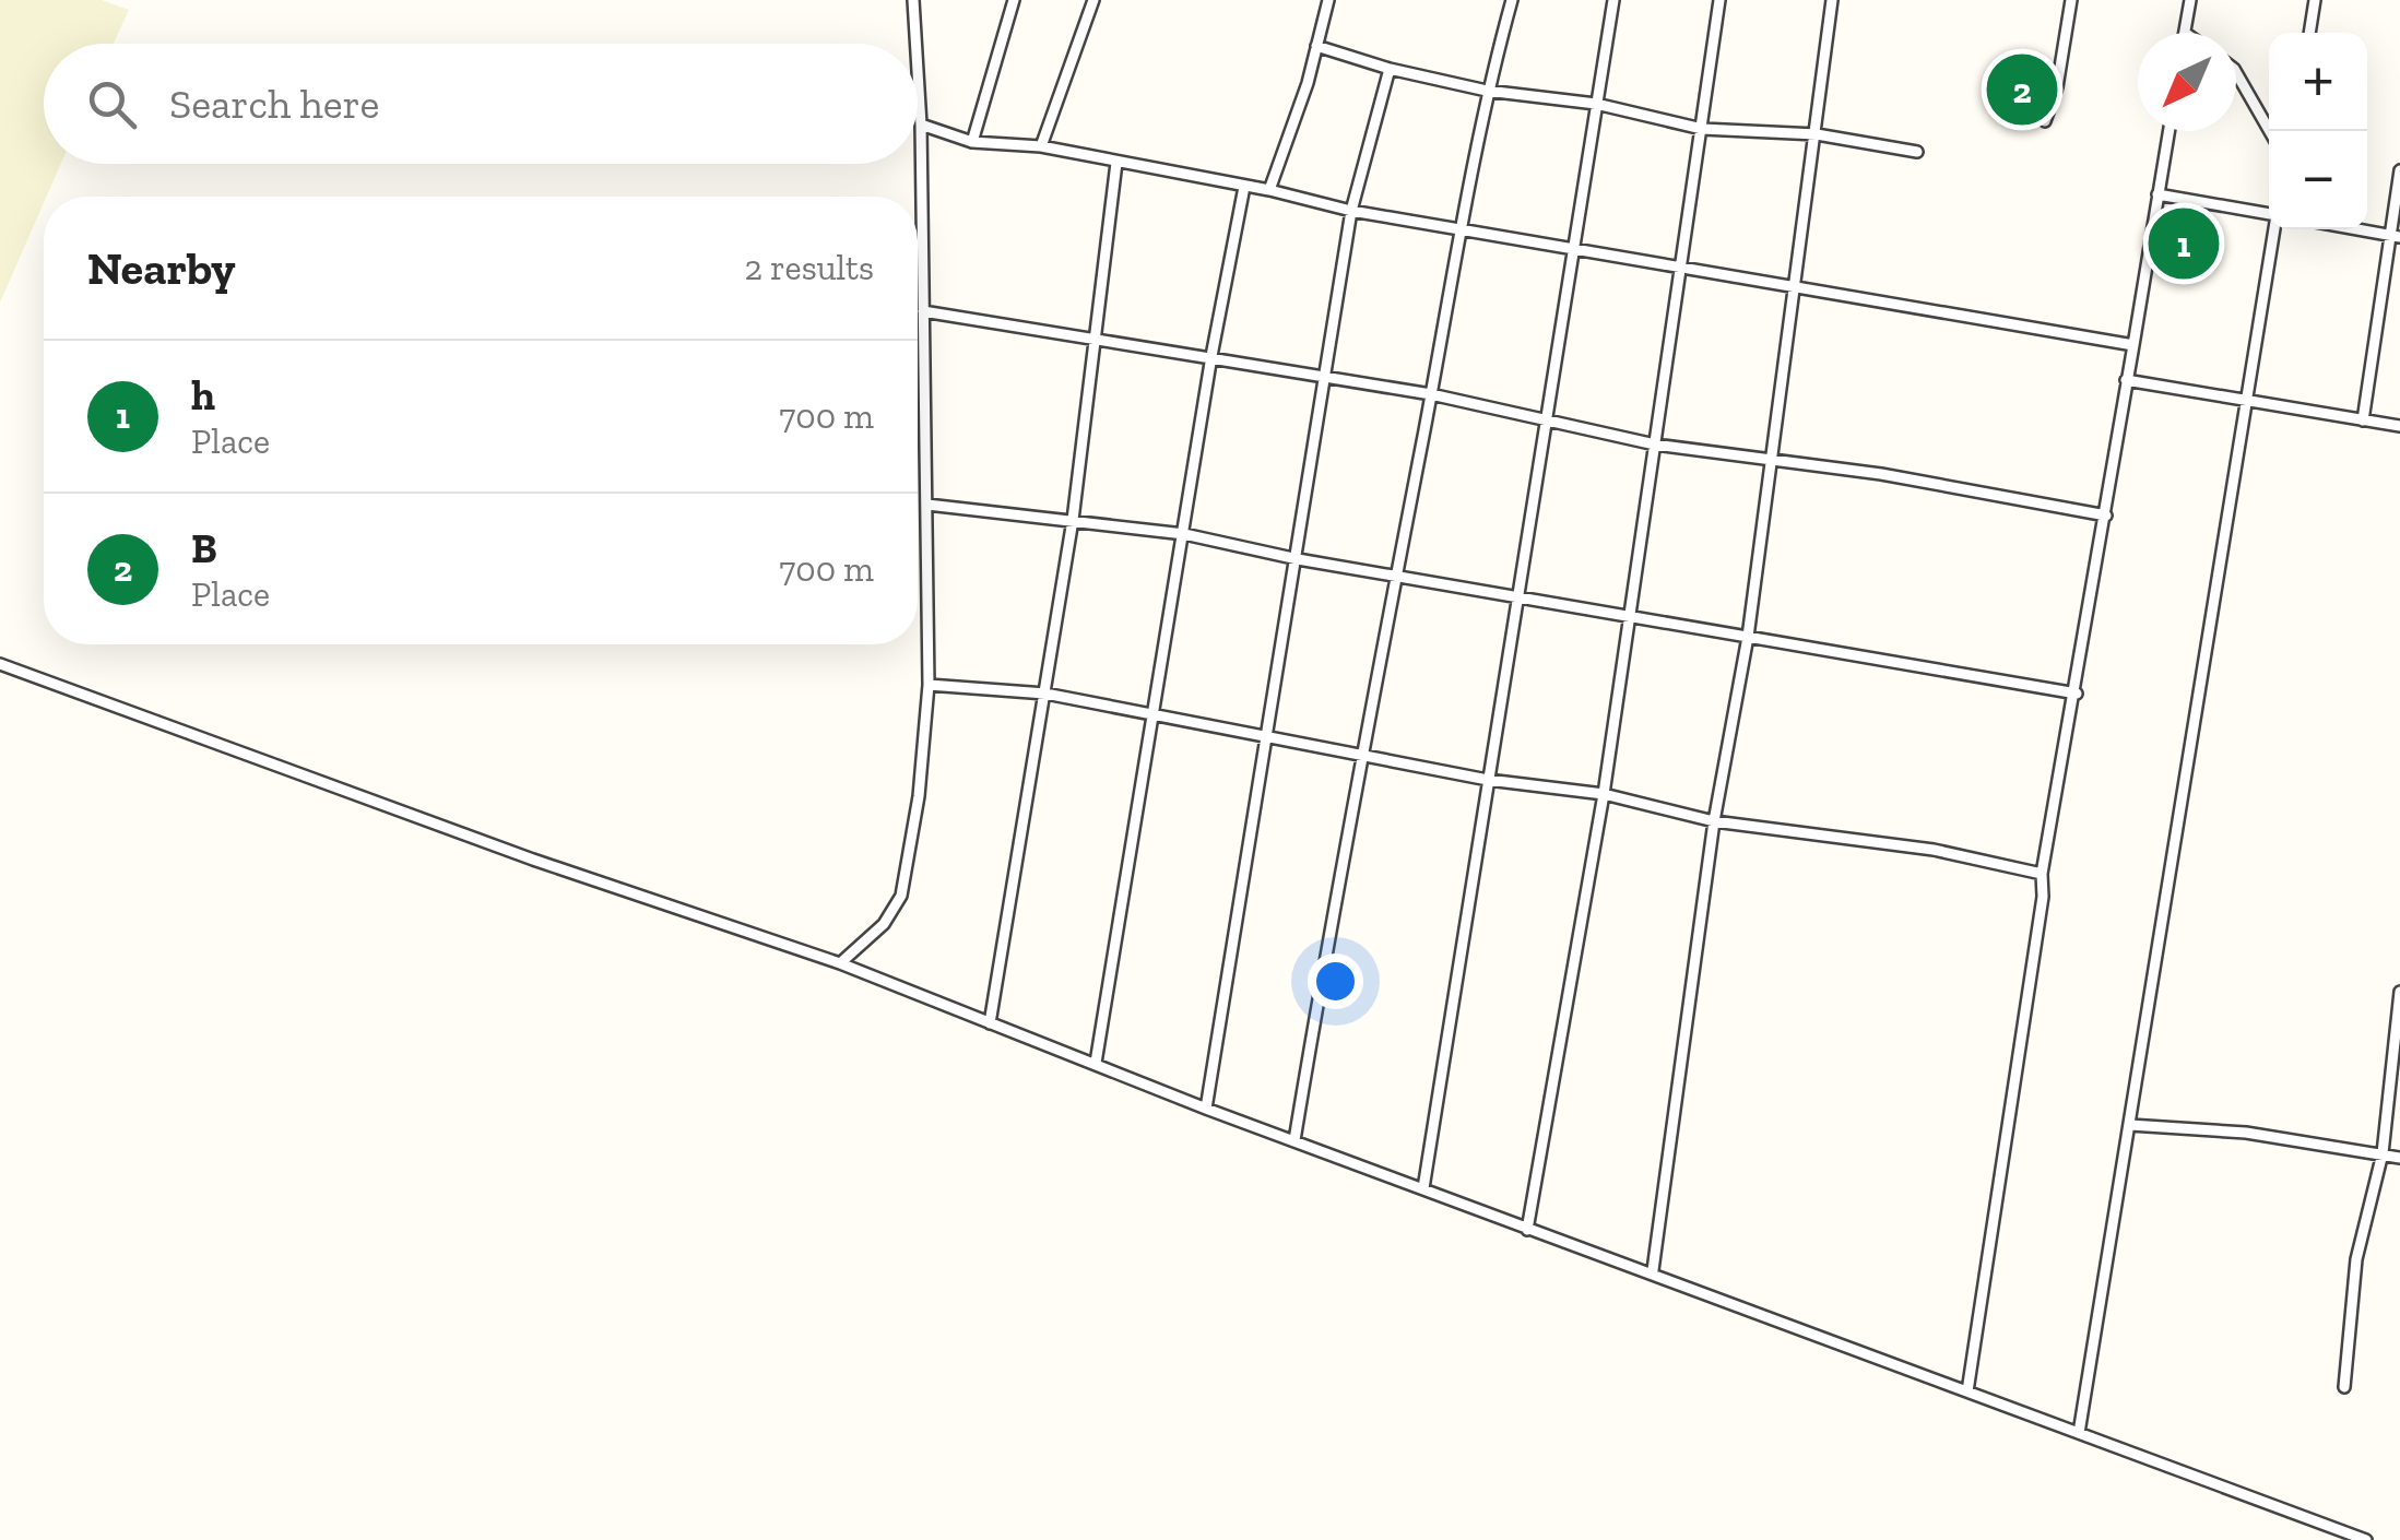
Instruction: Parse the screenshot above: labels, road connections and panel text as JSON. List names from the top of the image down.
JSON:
{
  "north": "bottom left",
  "page": {
    "map_buttons": ["+", "−"],
    "search": "Search here",
    "pins": ["2", "1"],
    "heading": ["Nearby", "2 results"],
    "list": [
      {
        "mark": "1",
        "name": "h",
        "note": "Place",
        "value": "700 m"
      },
      {
        "mark": "2",
        "name": "B",
        "note": "Place",
        "value": "700 m"
      }
    ]
  }
}
